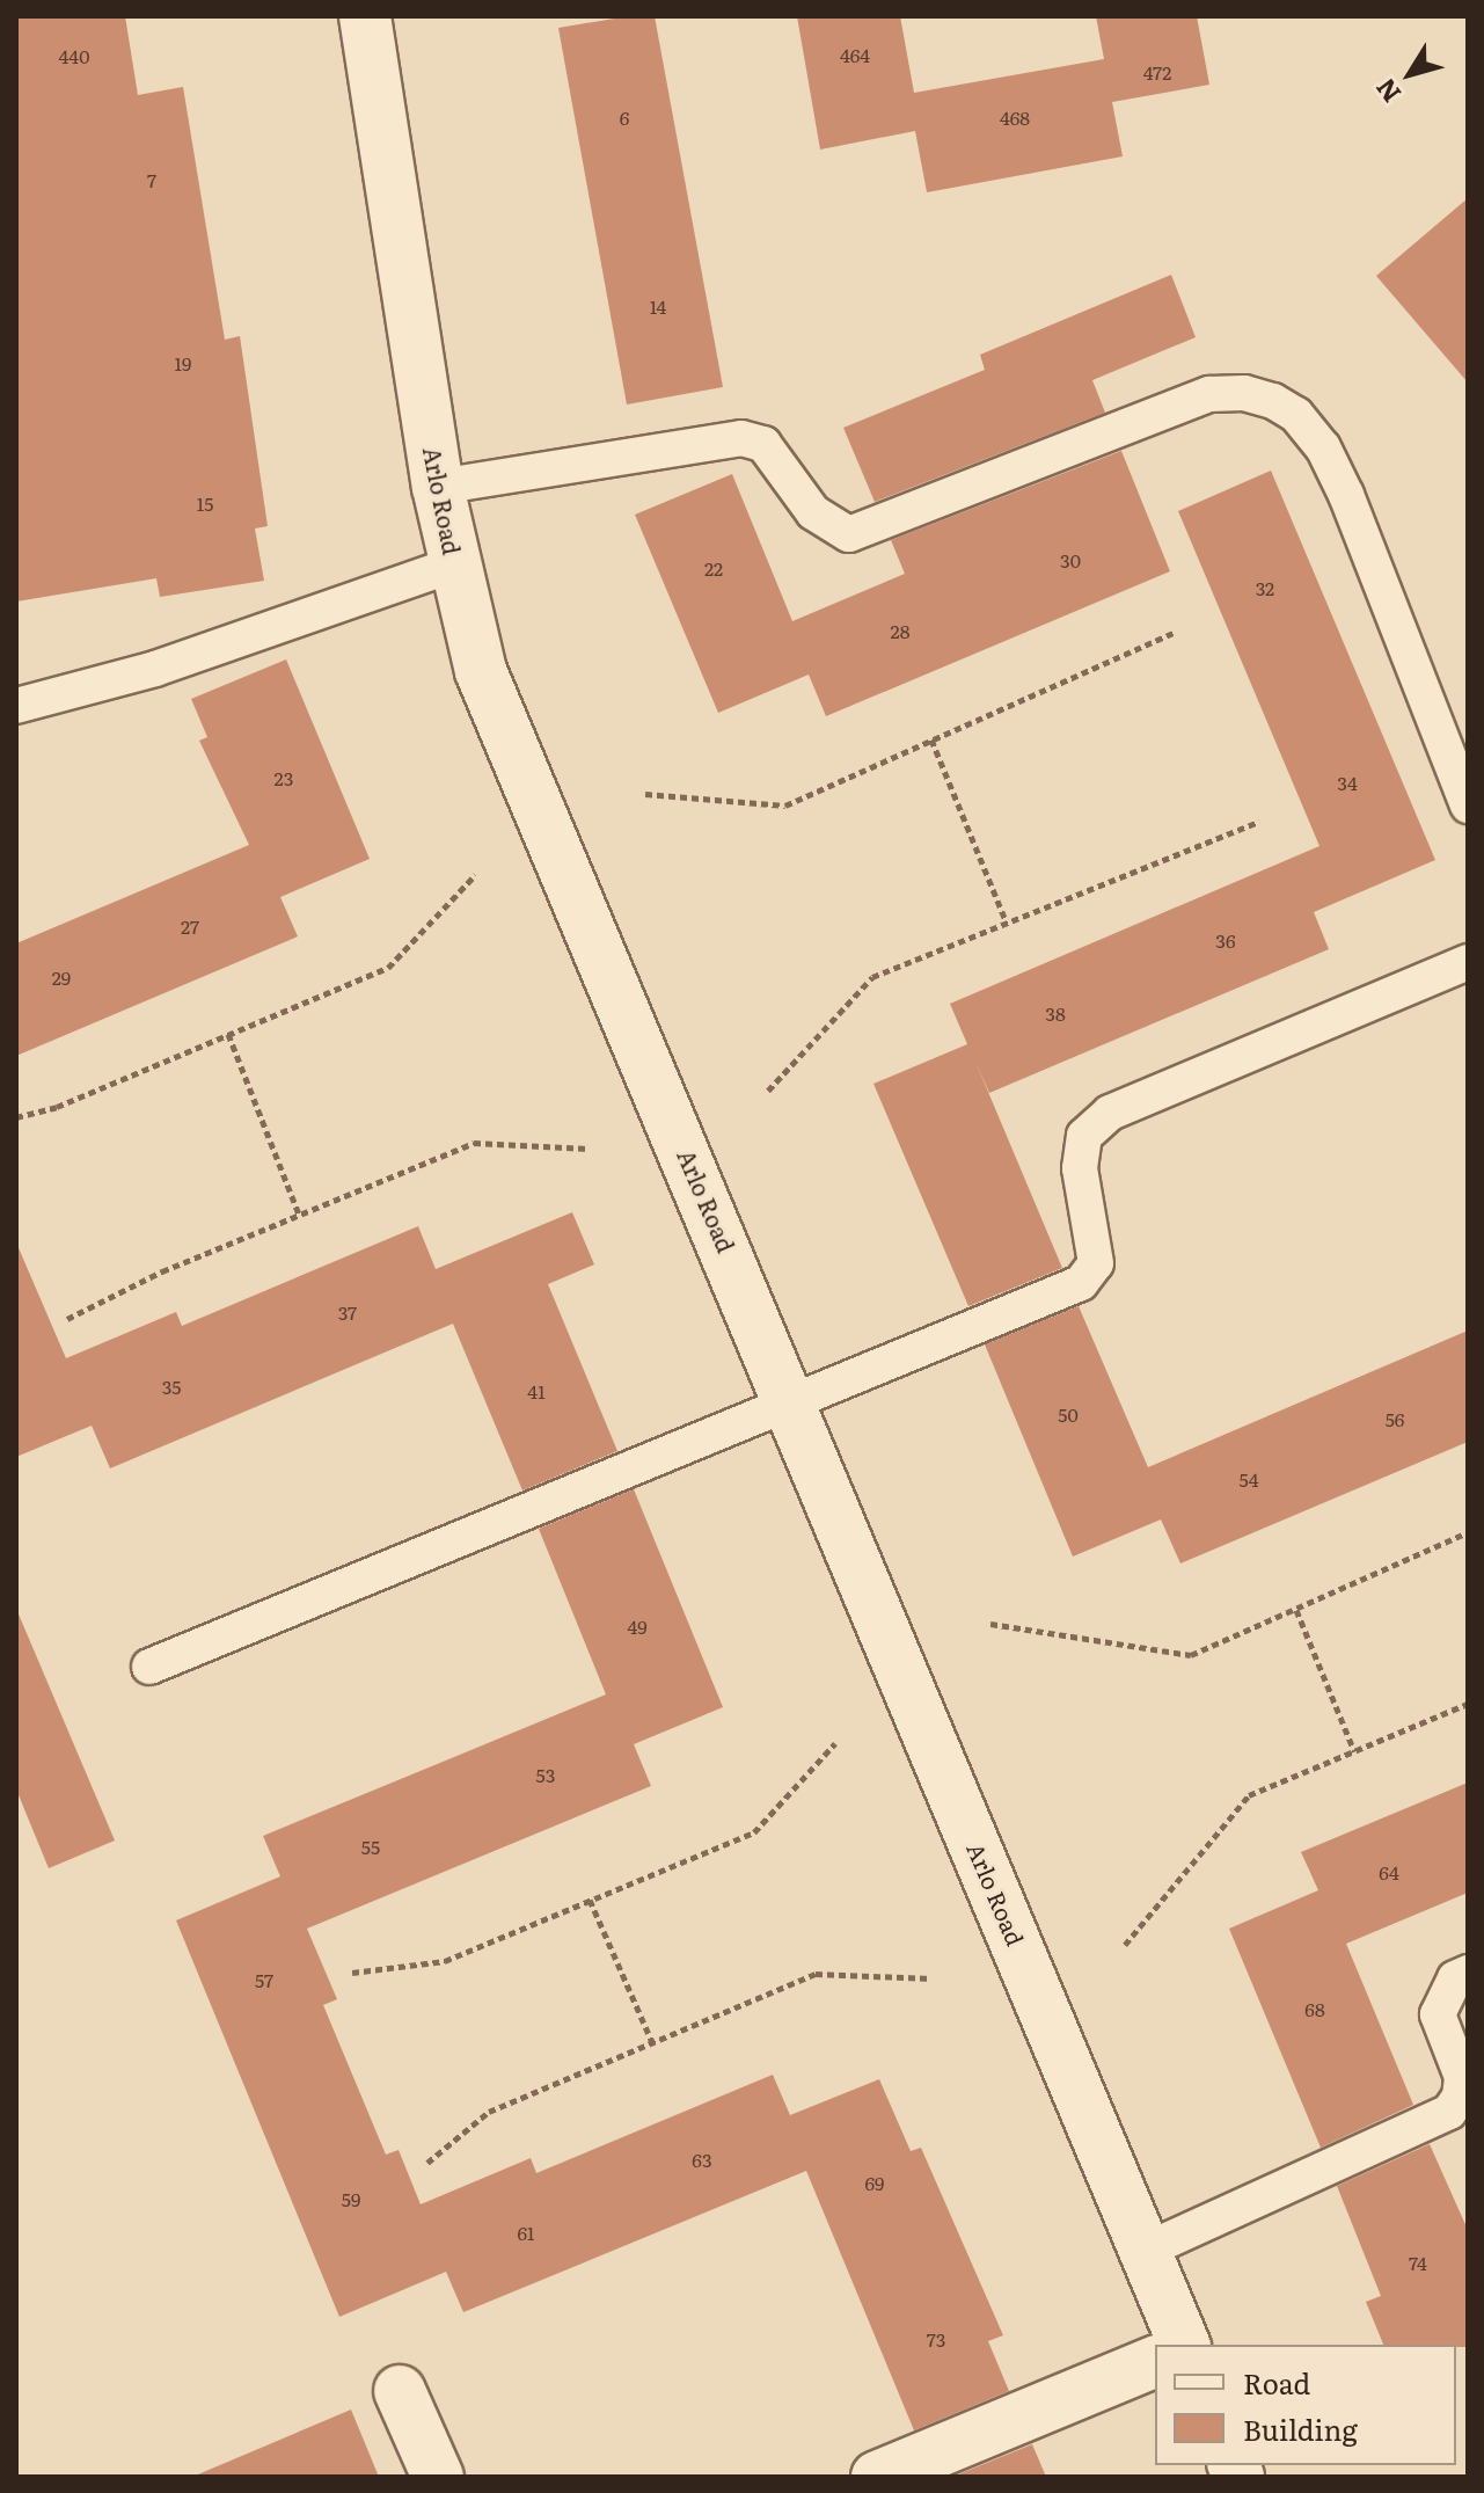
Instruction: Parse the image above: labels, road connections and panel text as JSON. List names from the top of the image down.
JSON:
{
  "streets": {
    "street": ["Arlo Road"]
  },
  "house_numbers": [
    "464",
    "440",
    "472",
    "6",
    "468",
    "7",
    "14",
    "19",
    "15",
    "30",
    "22",
    "32",
    "28",
    "23",
    "34",
    "27",
    "36",
    "29",
    "38",
    "37",
    "35",
    "41",
    "50",
    "56",
    "54",
    "49",
    "53",
    "55",
    "64",
    "57",
    "68",
    "63",
    "69",
    "59",
    "61",
    "74",
    "73"
  ],
  "legend": ["Road", "Building"],
  "north": "bottom left"
}
